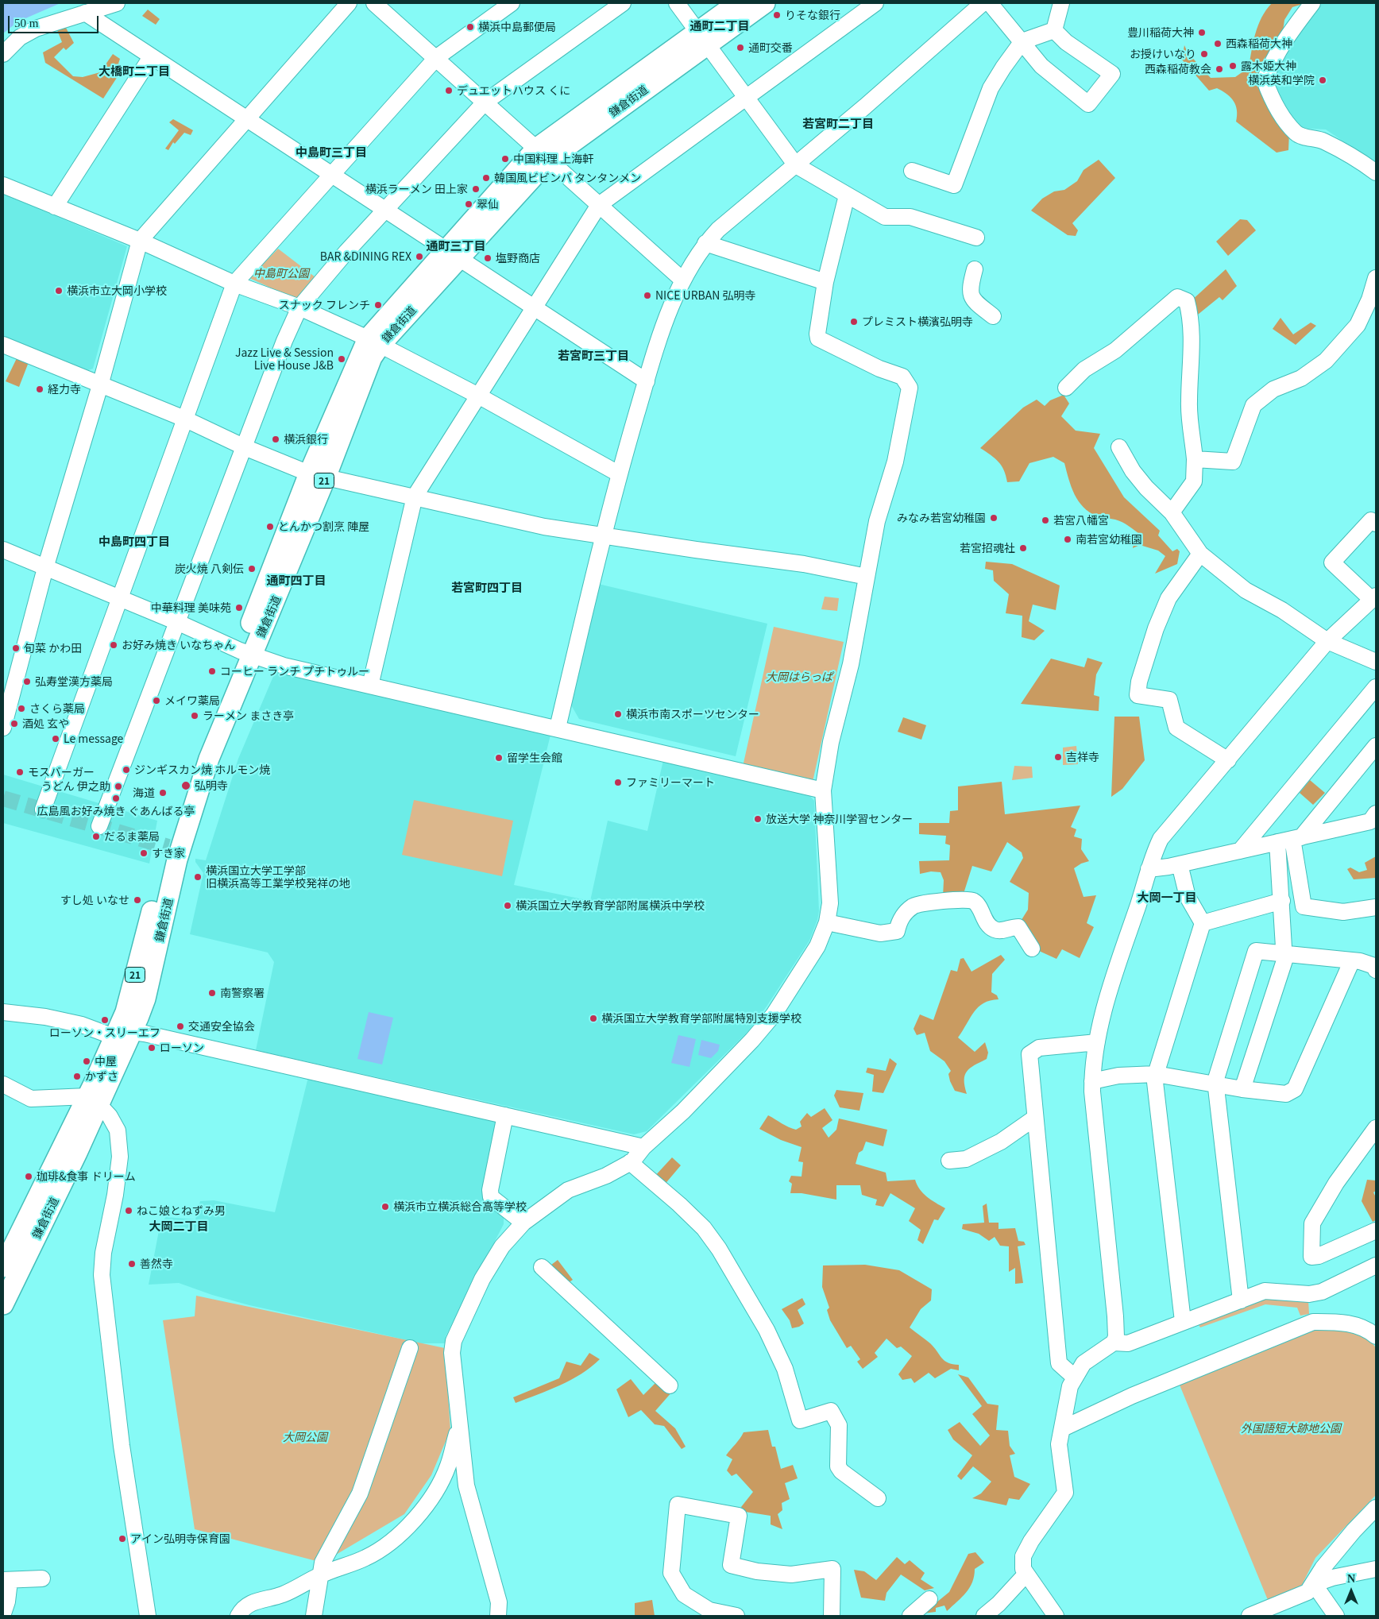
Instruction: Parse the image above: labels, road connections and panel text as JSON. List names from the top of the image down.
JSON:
{
  "streets": {
    "main road": ["鎌倉街道", "21"]
  },
  "districts": [
    "通町二丁目",
    "大橋町二丁目",
    "若宮町二丁目",
    "中島町三丁目",
    "通町三丁目",
    "若宮町三丁目",
    "中島町四丁目",
    "通町四丁目",
    "若宮町四丁目",
    "大岡一丁目",
    "大岡二丁目"
  ],
  "parks": [
    "中島町公園",
    "大岡はらっぱ",
    "外国語短大跡地公園",
    "大岡公園"
  ],
  "places": [
    "りそな銀行",
    "横浜中島郵便局",
    "豊川稲荷大神",
    "西森稲荷大神",
    "通町交番",
    "お授けいなり",
    "露木姫大神",
    "西森稲荷教会",
    "横浜英和学院",
    "デュエットハウス くに",
    "中国料理 上海軒",
    "韓国風ビビンバ タンタンメン",
    "横浜ラーメン 田上家",
    "翠仙",
    "BAR &DINING REX",
    "塩野商店",
    "横浜市立大岡小学校",
    "NICE URBAN 弘明寺",
    "スナック フレンチ",
    "プレミスト横濱弘明寺",
    "Jazz Live & Session Live House J&B",
    "経力寺",
    "横浜銀行",
    "みなみ若宮幼稚園",
    "若宮八幡宮",
    "とんかつ割烹 陣屋",
    "南若宮幼稚園",
    "若宮招魂社",
    "炭火焼 八剣伝",
    "中華料理 美味苑",
    "お好み焼き いなちゃん",
    "旬菜 かわ田",
    "コーヒー ランチ プチトゥルー",
    "弘寿堂漢方薬局",
    "メイワ薬局",
    "さくら薬局",
    "横浜市南スポーツセンター",
    "ラーメン まさき亭",
    "酒処 玄や",
    "Le message",
    "吉祥寺",
    "留学生会館",
    "ジンギスカン焼 ホルモン焼",
    "モスバーガー",
    "ファミリーマート",
    "弘明寺",
    "うどん 伊之助",
    "海道",
    "広島風お好み焼き ぐあんばる亭",
    "放送大学 神奈川学習センター",
    "だるま薬局",
    "すき家",
    "横浜国立大学工学部 旧横浜高等工業学校発祥の地",
    "すし処 いなせ",
    "横浜国立大学教育学部附属横浜中学校",
    "南警察署",
    "横浜国立大学教育学部附属特別支援学校",
    "ローソン・スリーエフ",
    "交通安全協会",
    "ローソン",
    "中屋",
    "かずさ",
    "珈琲&食事 ドリーム",
    "横浜市立横浜総合高等学校",
    "ねこ娘とねずみ男",
    "善然寺",
    "アイン弘明寺保育園"
  ],
  "scale_bar": "50 m",
  "north": "top"
}
